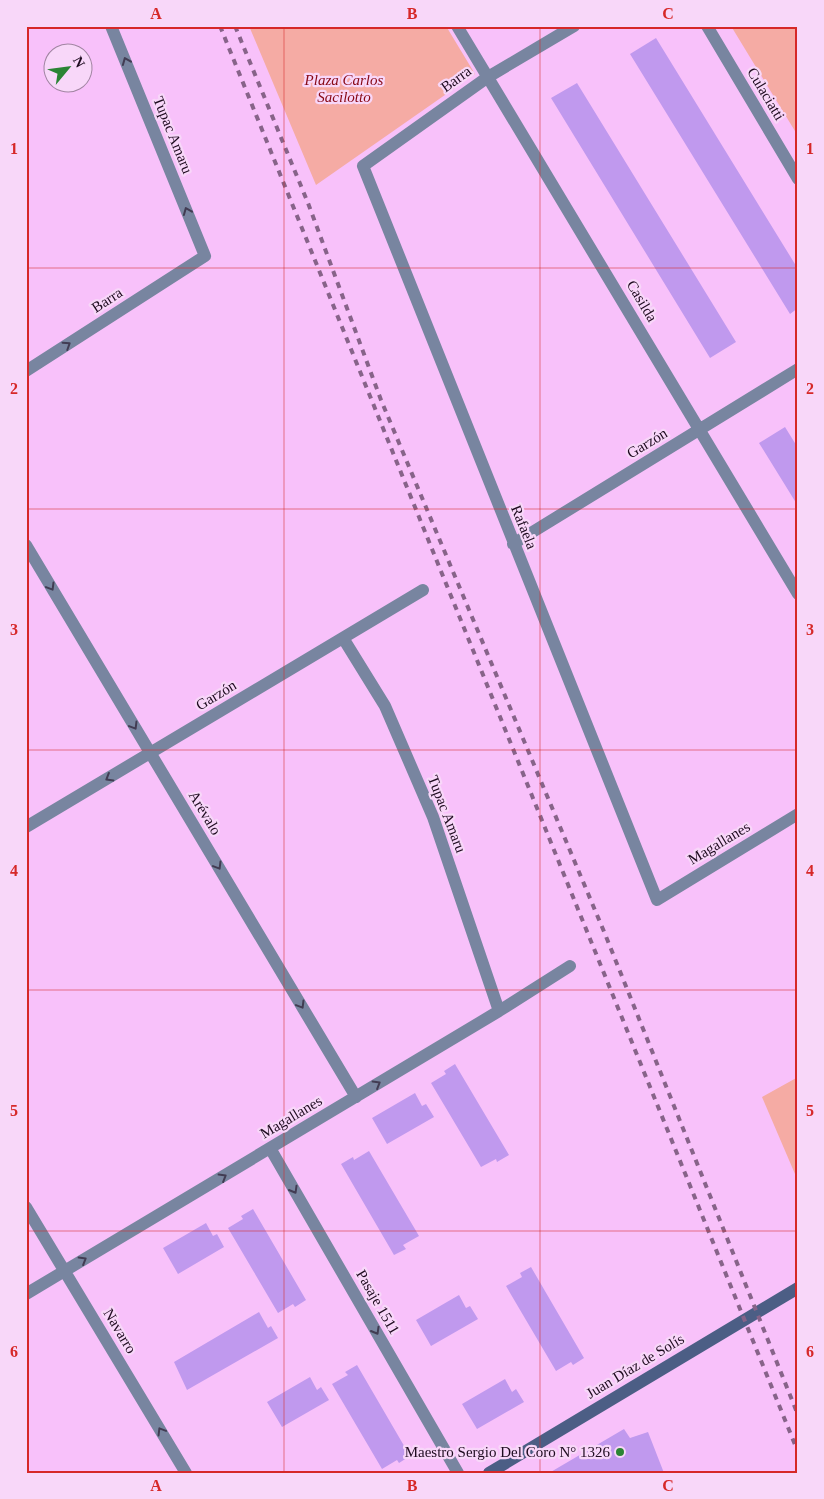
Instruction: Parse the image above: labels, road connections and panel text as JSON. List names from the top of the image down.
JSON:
{
  "streets": {
    "main road": ["Juan Díaz de Solís"],
    "street": [
      "Barra",
      "Culaciatti",
      "Tupac Amaru",
      "Casilda",
      "Garzón",
      "Rafaela",
      "Arévalo",
      "Magallanes",
      "Pasaje 1511",
      "Navarro"
    ]
  },
  "crossings": [
    ["Barra", "Tupac Amaru"],
    ["Barra", "Casilda"],
    ["Barra", "Rafaela"],
    ["Tupac Amaru", "Garzón"],
    ["Tupac Amaru", "Magallanes"],
    ["Casilda", "Garzón"],
    ["Garzón", "Rafaela"],
    ["Garzón", "Arévalo"],
    ["Rafaela", "Magallanes"],
    ["Arévalo", "Magallanes"],
    ["Magallanes", "Pasaje 1511"],
    ["Magallanes", "Navarro"]
  ],
  "one_way": [
    "Barra",
    "Tupac Amaru",
    "Arévalo",
    "Magallanes",
    "Pasaje 1511",
    "Navarro"
  ],
  "parks": ["Plaza Carlos Sacilotto"],
  "places": ["Maestro Sergio Del Coro N° 1326"],
  "north": "top right",
  "grid": {
    "columns": ["A", "B", "C"],
    "rows": [
      "1",
      "2",
      "3",
      "4",
      "5",
      "6"
    ]
  }
}
